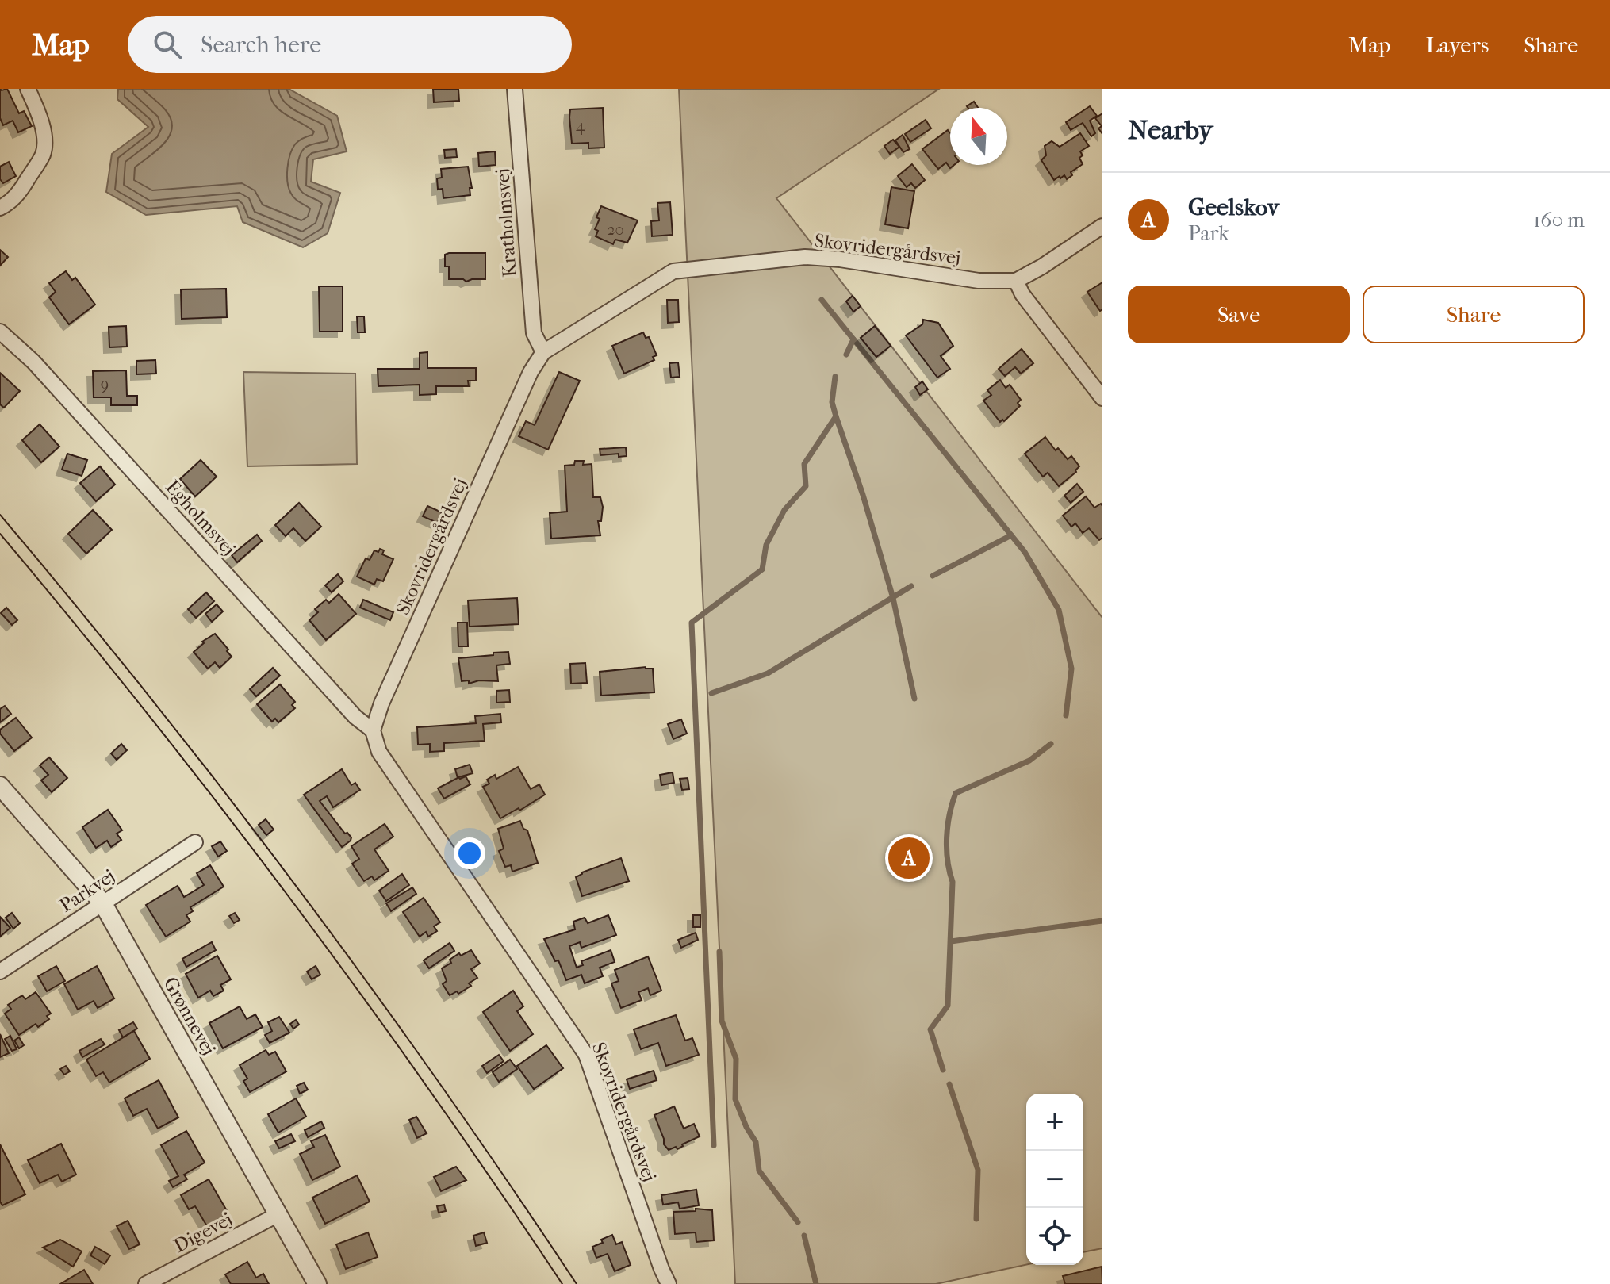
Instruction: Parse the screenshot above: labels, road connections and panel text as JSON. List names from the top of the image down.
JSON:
{
  "streets": {
    "street": [
      "Kratholmsvej",
      "Skovridergårdsvej",
      "Egholmsvej",
      "Parkvej",
      "Grønnevej",
      "Digevej"
    ]
  },
  "crossings": [
    ["Kratholmsvej", "Skovridergårdsvej"],
    ["Skovridergårdsvej", "Egholmsvej"],
    ["Parkvej", "Grønnevej"],
    ["Grønnevej", "Digevej"]
  ],
  "house_numbers": ["4", "20", "9"],
  "north": "top",
  "page": {
    "header": "Map",
    "search": "Search here",
    "nav": ["Map", "Layers", "Share"],
    "heading": "Nearby",
    "list": [
      {
        "mark": "A",
        "name": "Geelskov",
        "note": "Park",
        "value": "160 m"
      }
    ],
    "buttons": ["Save", "Share"],
    "pins": "A",
    "map_buttons": ["+", "−"]
  }
}
